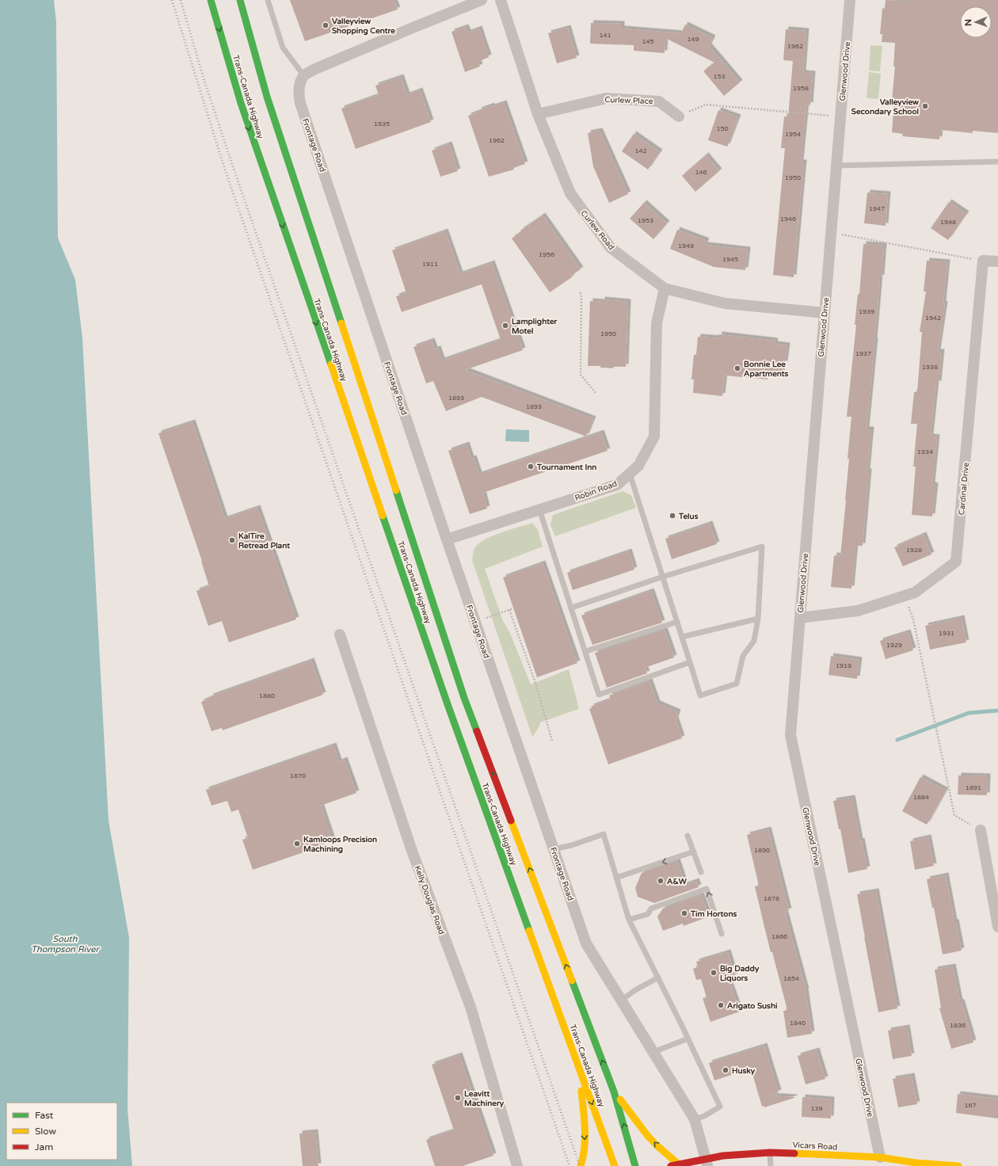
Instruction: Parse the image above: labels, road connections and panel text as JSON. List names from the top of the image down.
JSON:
{
  "streets": {
    "main road": ["Trans-Canada Highway", "Vicars Road"],
    "street": [
      "Glenwood Drive",
      "Curlew Place",
      "Frontage Road",
      "Curlew Road",
      "Cardinal Drive",
      "Robin Road",
      "Kelly Douglas Road"
    ]
  },
  "crossings": [
    ["Glenwood Drive", "Curlew Road"],
    ["Glenwood Drive", "Cardinal Drive"],
    ["Glenwood Drive", "Vicars Road"],
    ["Curlew Place", "Curlew Road"],
    ["Frontage Road", "Robin Road"],
    ["Frontage Road", "Vicars Road"],
    ["Curlew Road", "Robin Road"]
  ],
  "water": ["South Thompson River"],
  "places": [
    "Valleyview Shopping Centre",
    "Valleyview Secondary School",
    "Lamplighter Motel",
    "Bonnie Lee Apartments",
    "Tournament Inn",
    "Telus",
    "KalTire Retread Plant",
    "Kamloops Precision Machining",
    "A&W",
    "Tim Hortons",
    "Big Daddy Liquors",
    "Arigato Sushi",
    "Husky",
    "Leavitt Machinery"
  ],
  "house_numbers": [
    "141",
    "149",
    "145",
    "1962",
    "153",
    "1958",
    "1935",
    "150",
    "1954",
    "1962",
    "142",
    "146",
    "1950",
    "1947",
    "1946",
    "1953",
    "1948",
    "1949",
    "1956",
    "1945",
    "1911",
    "1939",
    "1942",
    "1950",
    "1937",
    "1938",
    "1893",
    "1893",
    "1934",
    "1928",
    "1931",
    "1929",
    "1919",
    "1880",
    "1870",
    "1891",
    "1884",
    "1890",
    "1878",
    "1866",
    "1854",
    "1840",
    "1836",
    "167",
    "139"
  ],
  "legend": ["Fast", "Slow", "Jam"],
  "north": "left"
}
